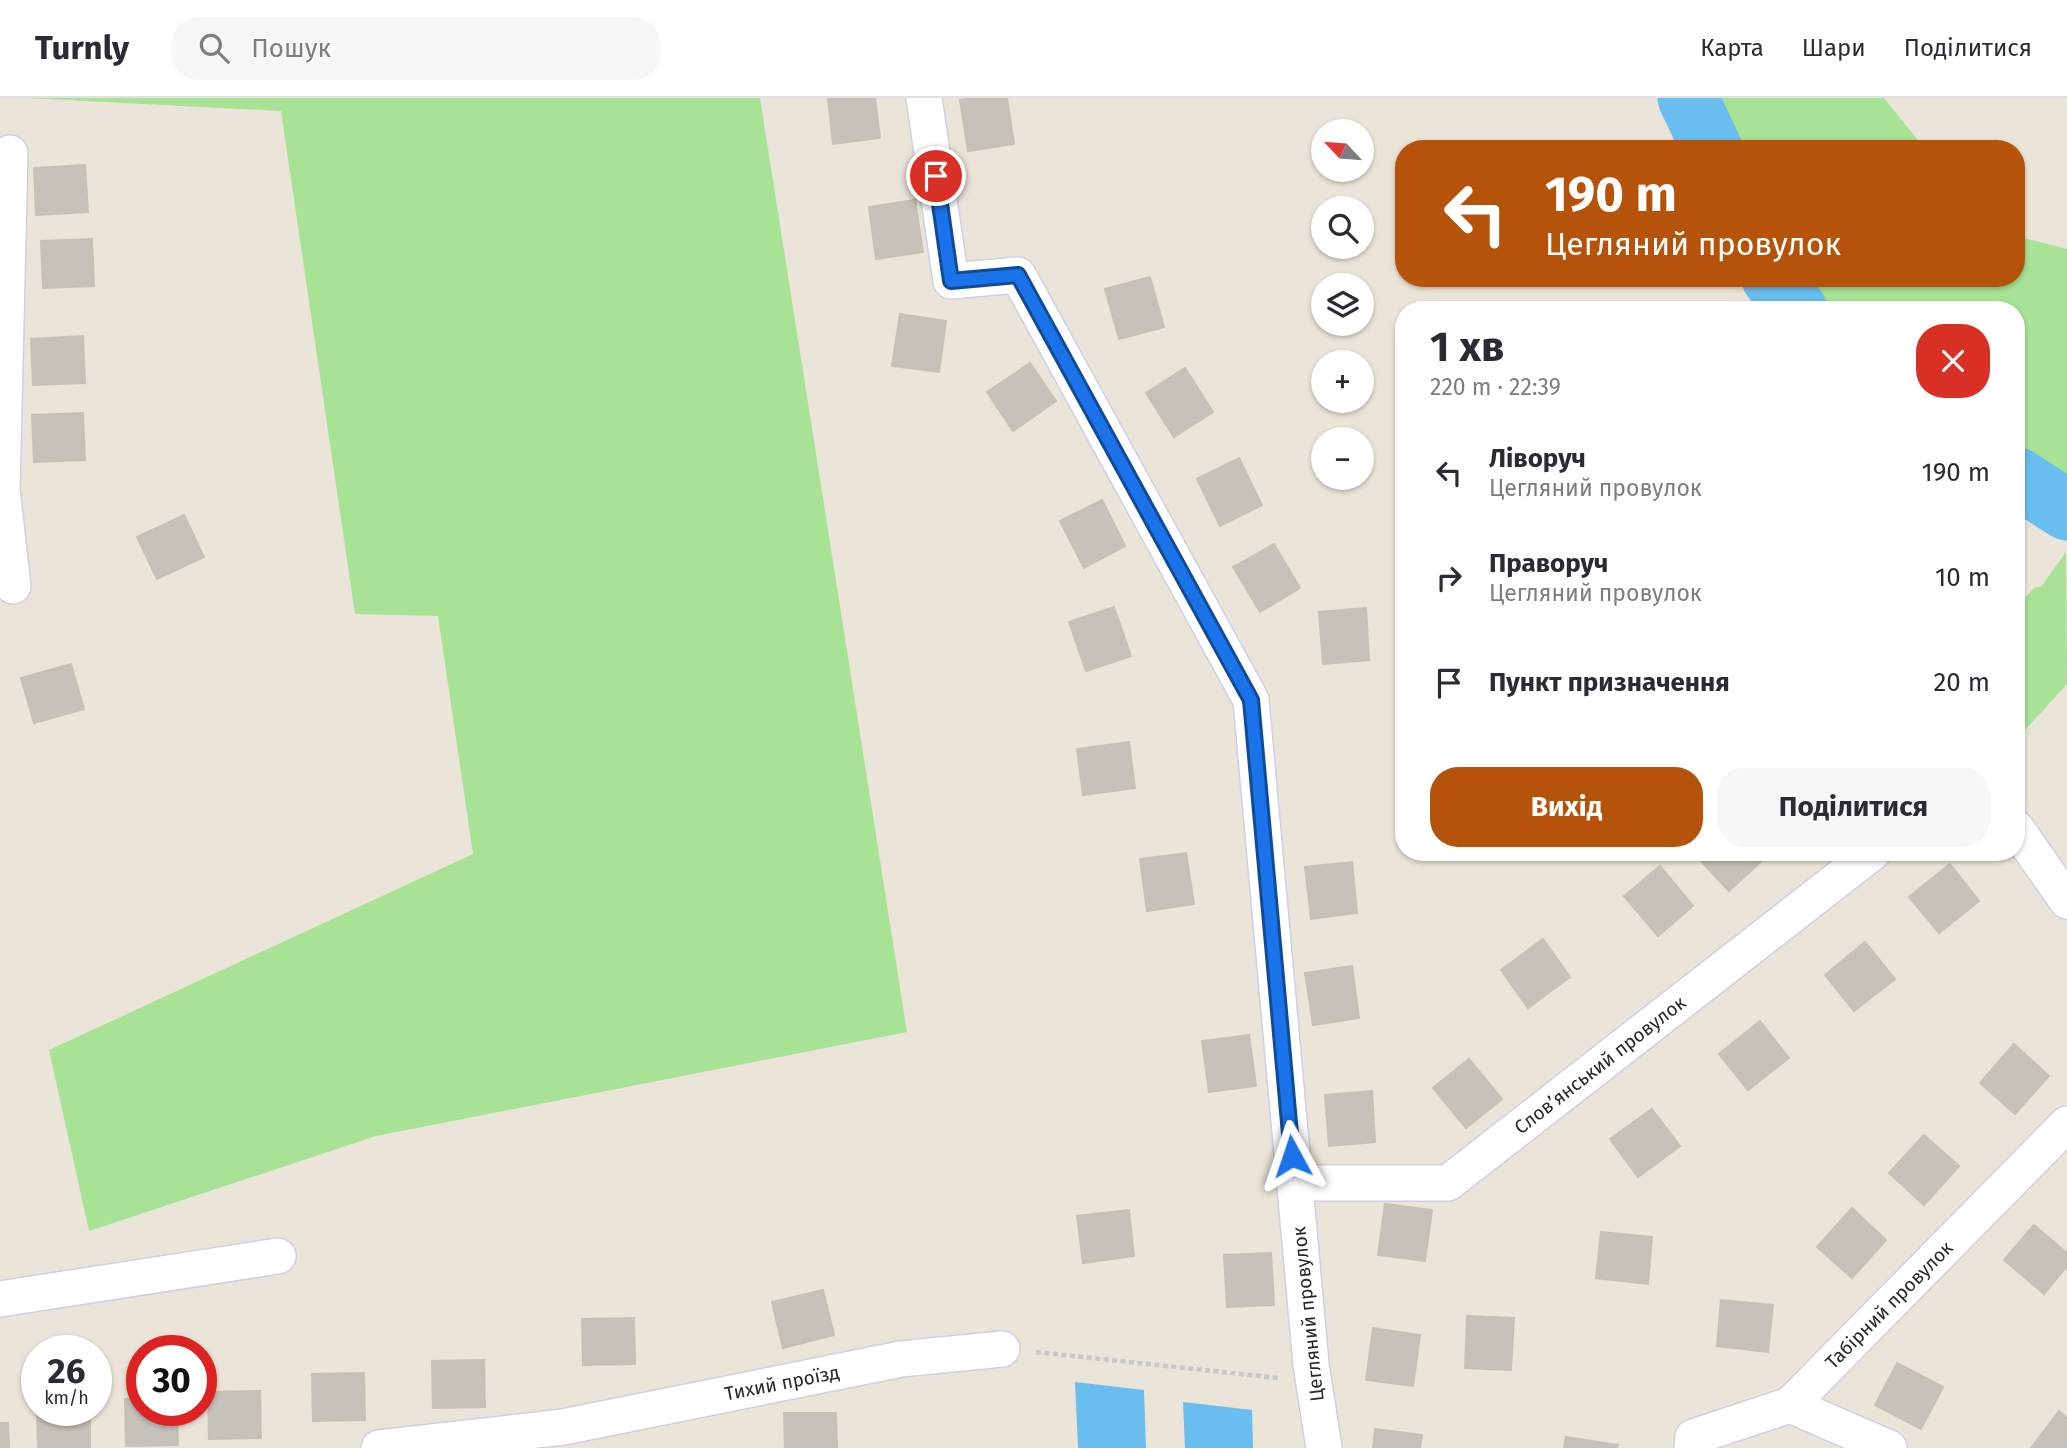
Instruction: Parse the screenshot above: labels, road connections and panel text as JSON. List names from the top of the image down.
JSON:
{
  "streets": {
    "street": [
      "Словʼянський провулок",
      "Табірний провулок",
      "Цегляний провулок",
      "Тихий проїзд"
    ]
  },
  "crossings": [
    ["Словʼянський провулок", "Цегляний провулок"]
  ],
  "north": "top left",
  "page": {
    "header": "Turnly",
    "search": "Пошук",
    "nav": ["Карта", "Шари", "Поділитися"],
    "map_buttons": ["+", "−"],
    "turn": ["190 m", "Цегляний провулок"],
    "heading": ["1 хв", "220 m · 22:39"],
    "list": [
      {
        "name": "Ліворуч",
        "note": "Цегляний провулок",
        "value": "190 m"
      },
      {
        "name": "Праворуч",
        "note": "Цегляний провулок",
        "value": "10 m"
      },
      {
        "name": "Пункт призначення",
        "value": "20 m"
      }
    ],
    "buttons": ["Вихід", "Поділитися"],
    "speed": "26 km/h",
    "limit": "30"
  }
}
